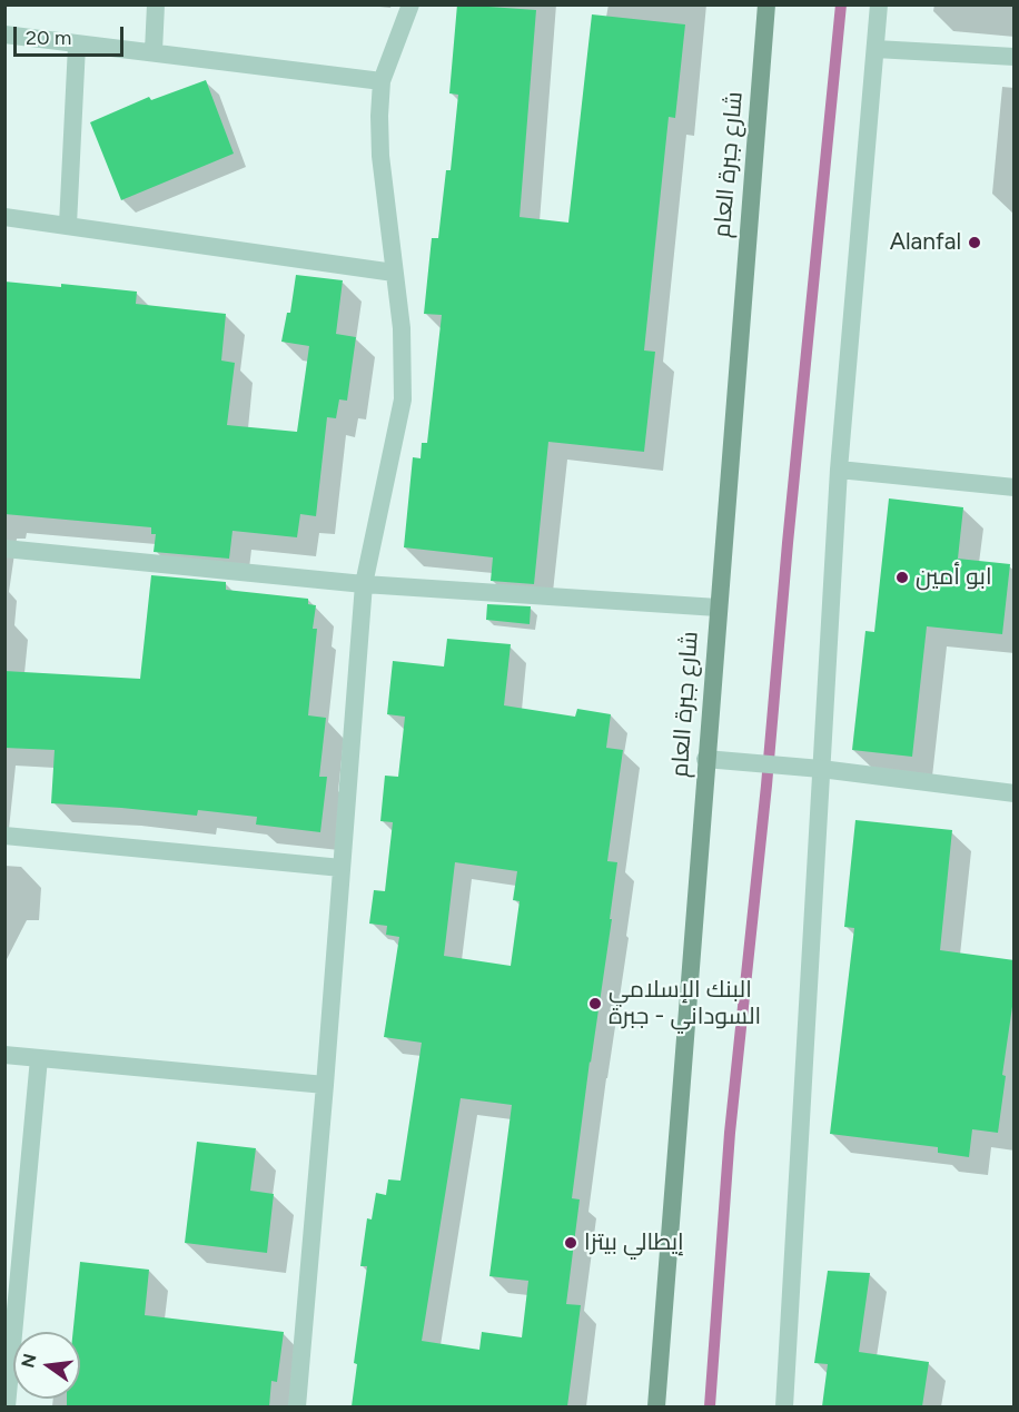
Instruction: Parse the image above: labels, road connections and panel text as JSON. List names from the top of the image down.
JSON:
{
  "streets": {
    "main road": ["شارع جبرة العام"]
  },
  "places": [
    "Alanfal",
    "ابو أمين",
    "البنك الإسلامي السوداني - جبرة",
    "إيطالي بيتزا"
  ],
  "scale_bar": "20 m",
  "north": "left"
}
